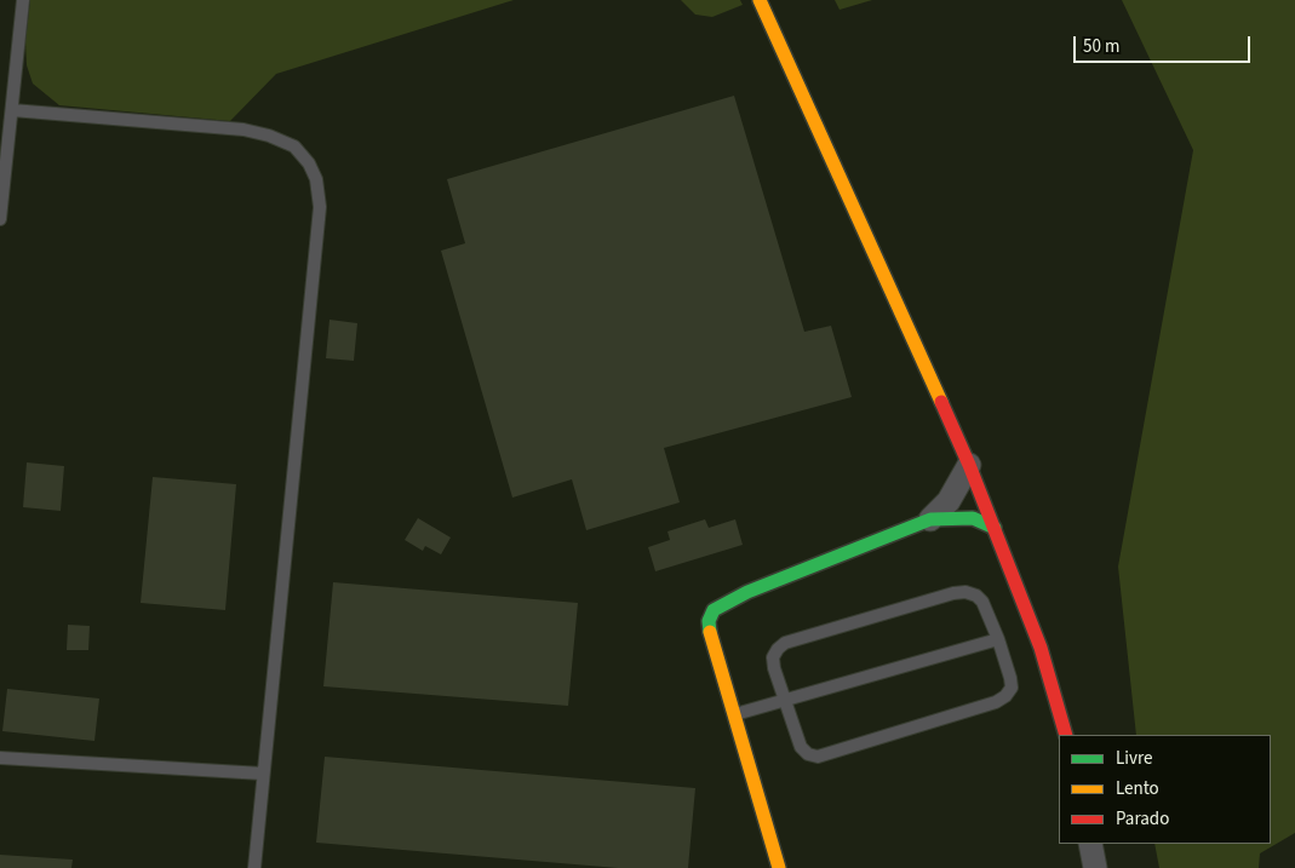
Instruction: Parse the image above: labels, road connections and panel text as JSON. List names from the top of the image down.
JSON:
{
  "legend": ["Livre", "Lento", "Parado"],
  "scale_bar": "50 m"
}
